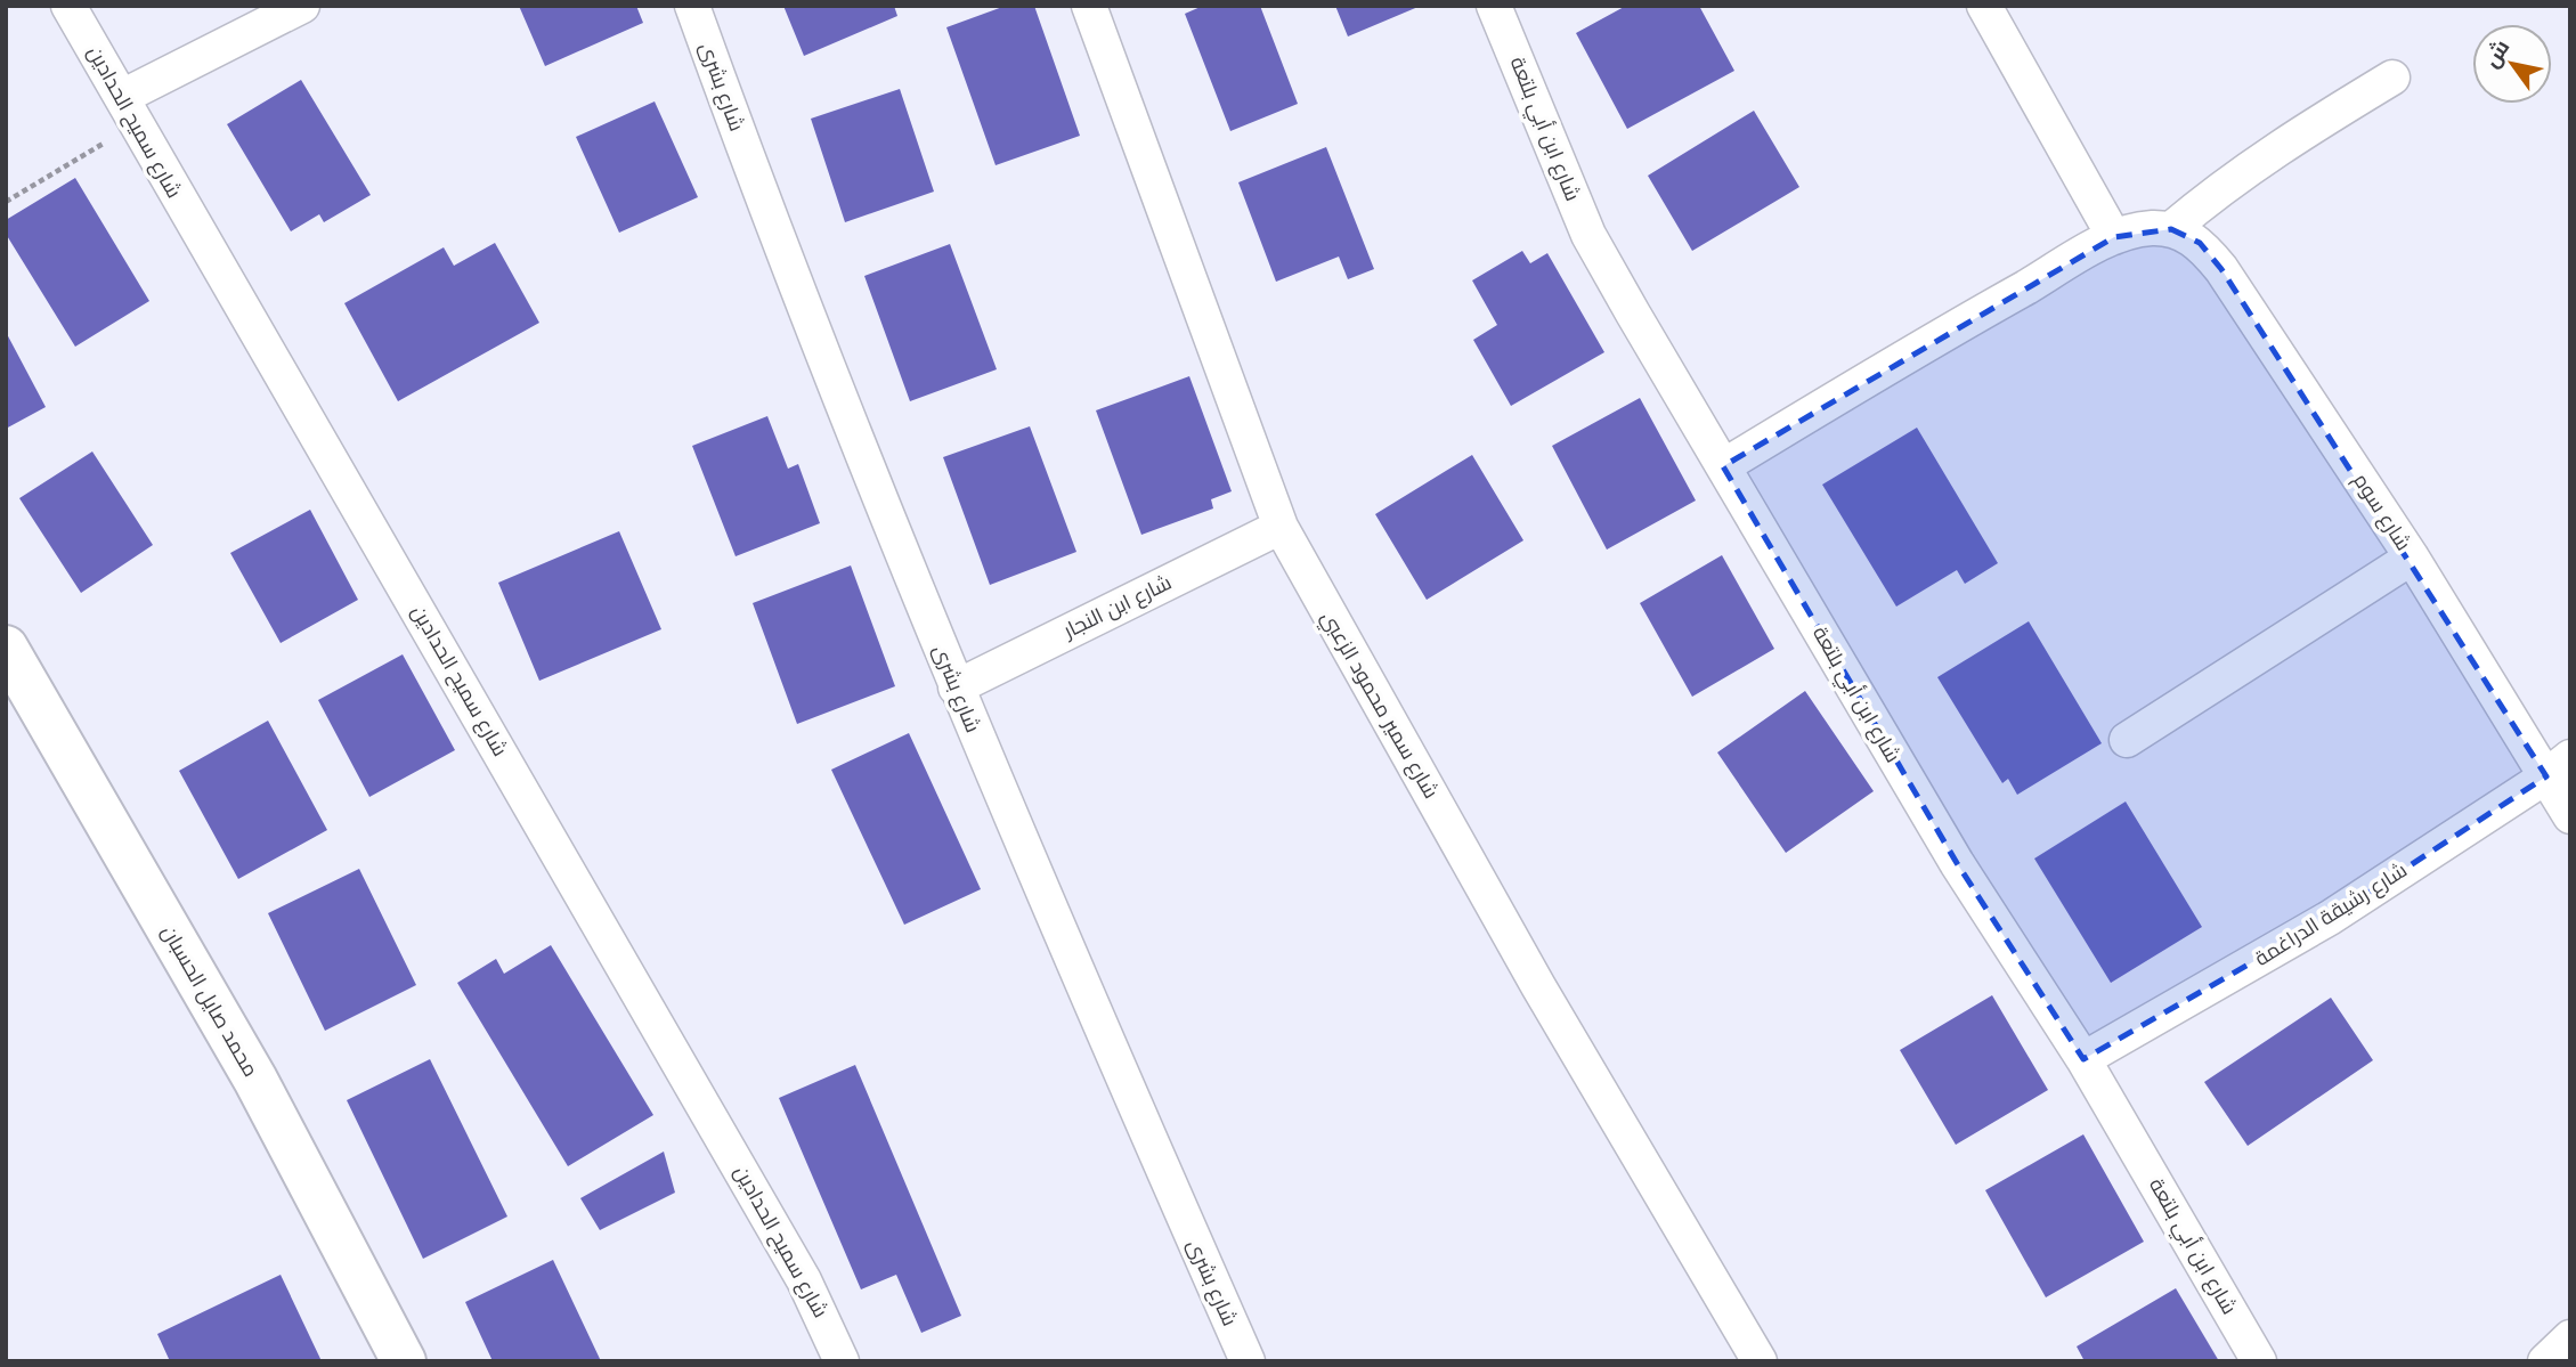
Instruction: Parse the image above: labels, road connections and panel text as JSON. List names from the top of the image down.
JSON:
{
  "streets": {
    "street": [
      "شارع بشرى",
      "شارع سميح الحدادين",
      "شارع ابن أبي بلتعة",
      "شارع سوم",
      "شارع ابن النجار",
      "شارع سمير محمود الزعبي",
      "شارع رشيقة الدراغمة",
      "محمد صايل الحسبان"
    ]
  },
  "crossings": [
    ["شارع بشرى", "شارع ابن النجار"],
    ["شارع ابن أبي بلتعة", "شارع رشيقة الدراغمة"],
    ["شارع سوم", "شارع رشيقة الدراغمة"],
    ["شارع ابن النجار", "شارع سمير محمود الزعبي"]
  ],
  "north": "top left"
}
